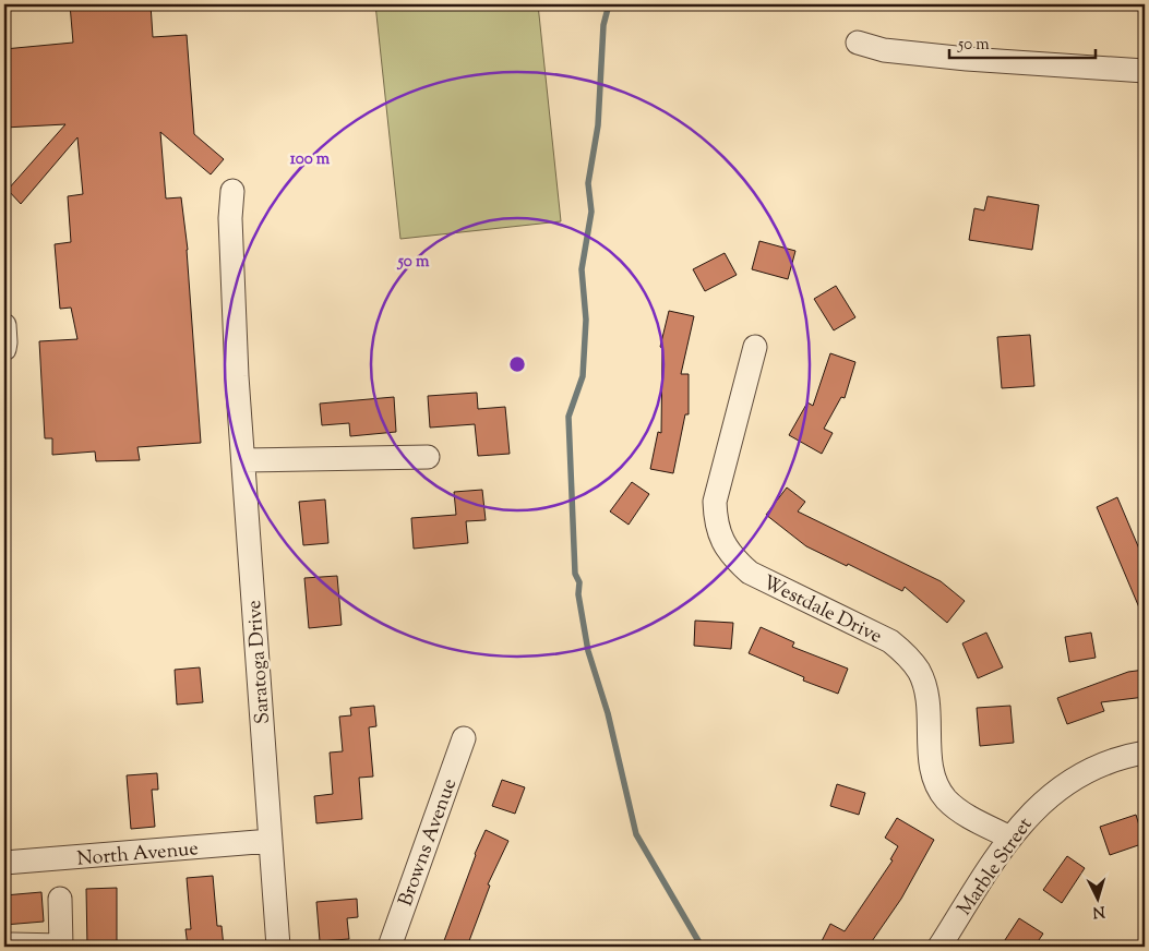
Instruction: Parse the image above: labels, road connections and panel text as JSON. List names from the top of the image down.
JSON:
{
  "streets": {
    "street": [
      "Westdale Drive",
      "Saratoga Drive",
      "Browns Avenue",
      "North Avenue",
      "Marble Street"
    ]
  },
  "crossings": [
    ["Westdale Drive", "Marble Street"],
    ["Saratoga Drive", "North Avenue"]
  ],
  "scale_bar": "50 m",
  "north": "bottom",
  "rings": ["100 m", "50 m"]
}
